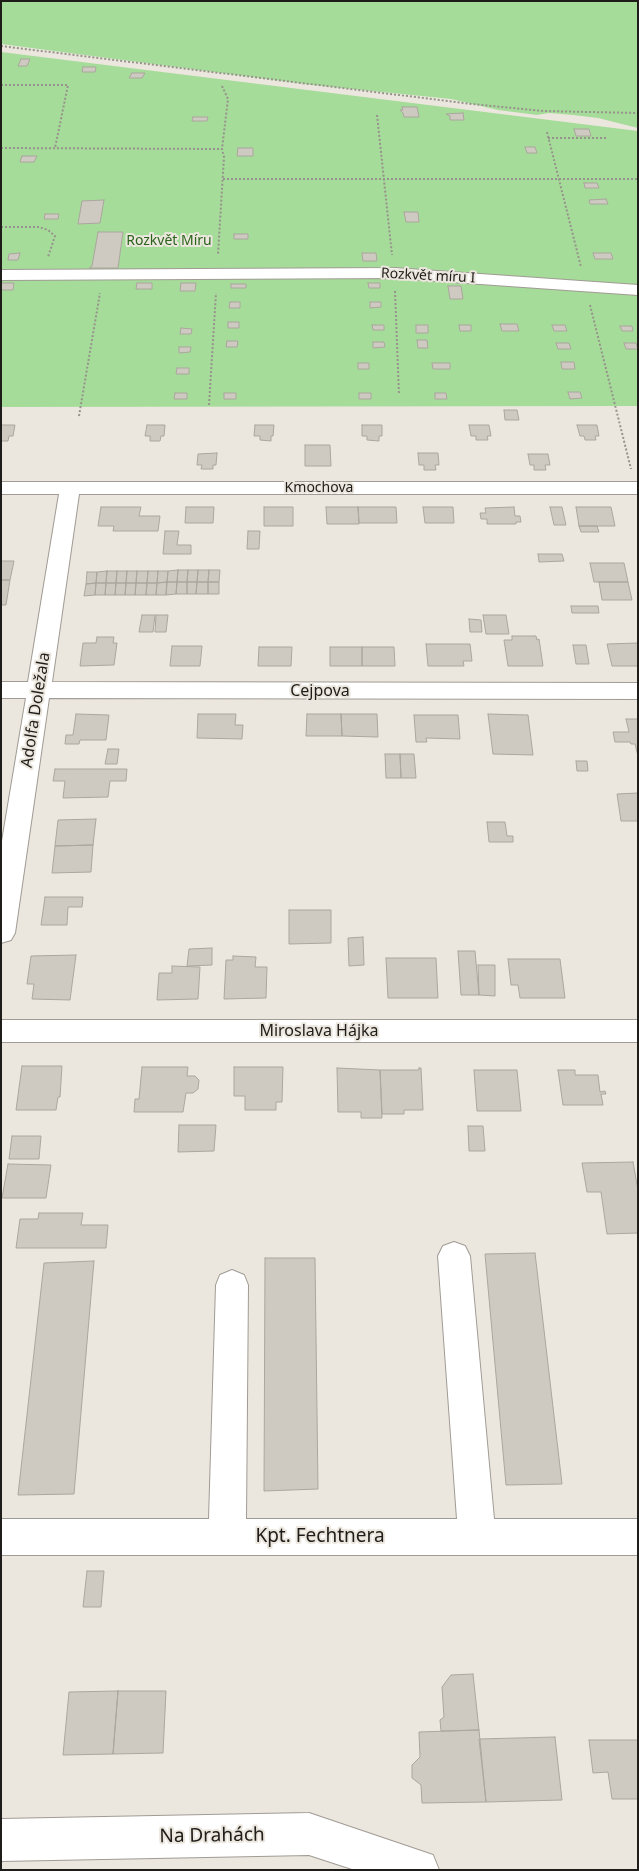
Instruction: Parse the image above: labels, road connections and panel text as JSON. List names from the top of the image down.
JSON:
{
  "streets": {
    "street": [
      "Rozkvět míru I",
      "Kmochova",
      "Cejpova",
      "Adolfa Doležala",
      "Miroslava Hájka",
      "Kpt. Fechtnera",
      "Na Drahách"
    ]
  },
  "crossings": [
    ["Kmochova", "Adolfa Doležala"],
    ["Cejpova", "Adolfa Doležala"]
  ],
  "parks": ["Rozkvět Míru"]
}
